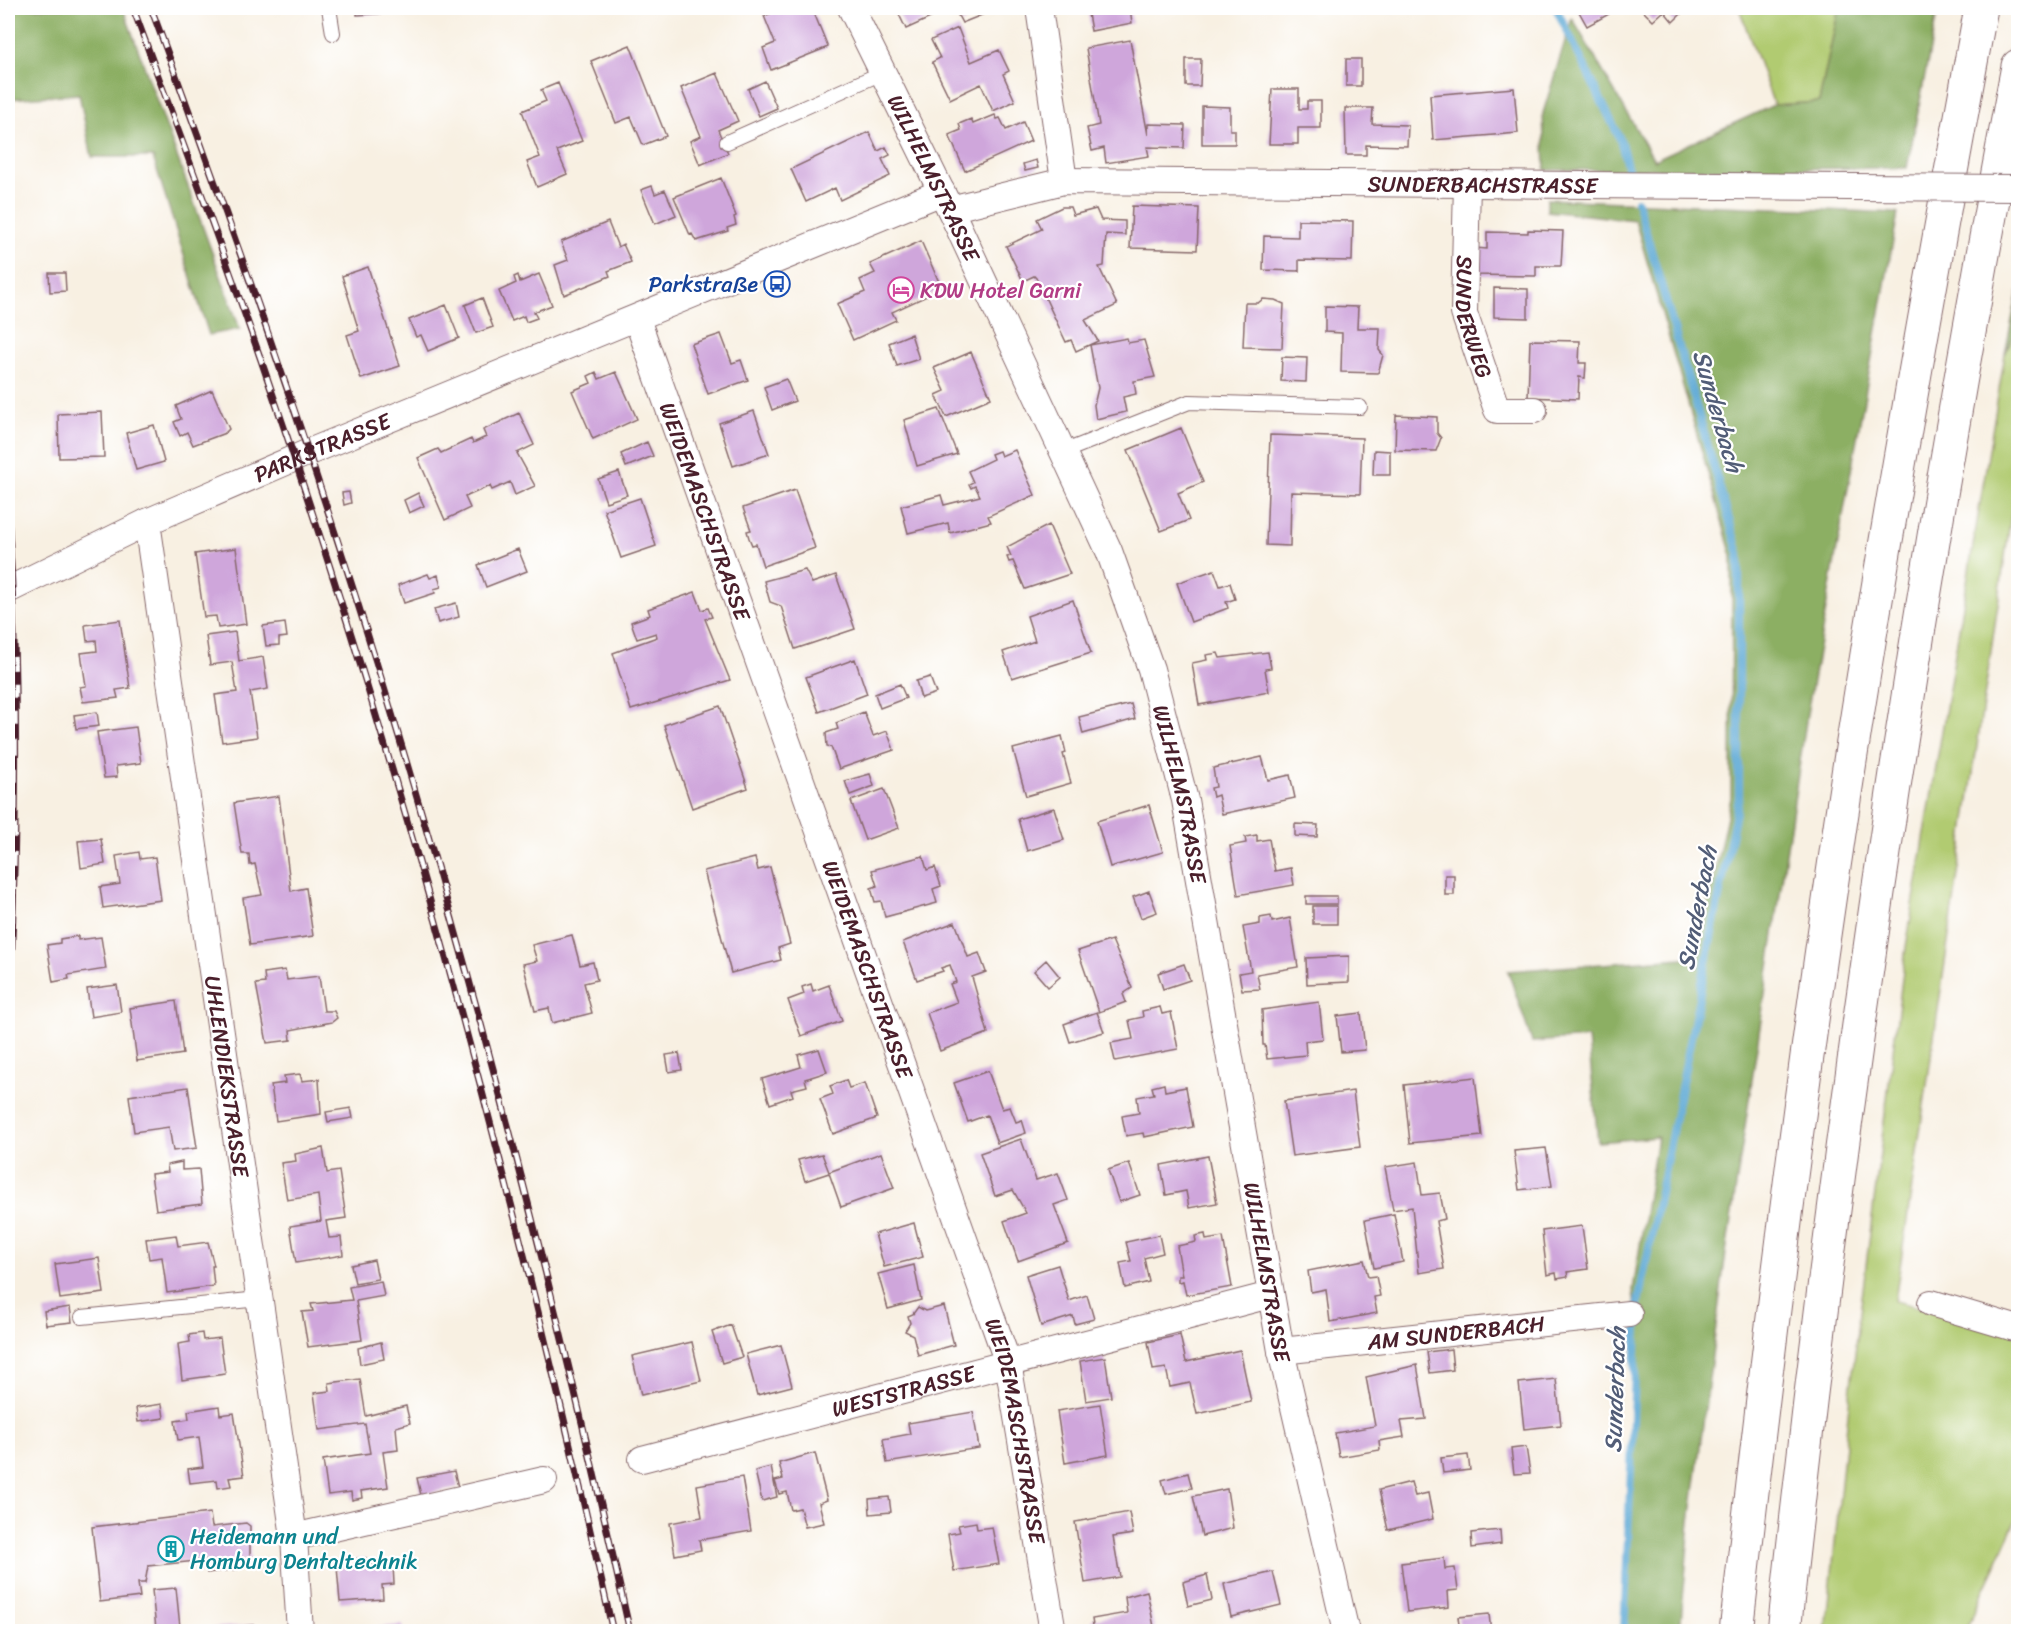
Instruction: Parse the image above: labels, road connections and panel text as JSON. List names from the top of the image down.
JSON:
{
  "streets": {
    "street": [
      "WILHELMSTRASSE",
      "SUNDERBACHSTRASSE",
      "SUNDERWEG",
      "PARKSTRASSE",
      "WEIDEMASCHSTRASSE",
      "UHLENDIEKSTRASSE",
      "AM SUNDERBACH",
      "WESTSTRASSE"
    ]
  },
  "crossings": [
    ["WILHELMSTRASSE", "SUNDERBACHSTRASSE"],
    ["WILHELMSTRASSE", "PARKSTRASSE"],
    ["WILHELMSTRASSE", "AM SUNDERBACH"],
    ["WILHELMSTRASSE", "WESTSTRASSE"],
    ["SUNDERBACHSTRASSE", "SUNDERWEG"],
    ["SUNDERBACHSTRASSE", "PARKSTRASSE"],
    ["PARKSTRASSE", "WEIDEMASCHSTRASSE"],
    ["PARKSTRASSE", "UHLENDIEKSTRASSE"],
    ["WEIDEMASCHSTRASSE", "WESTSTRASSE"]
  ],
  "water": ["Sunderbach"],
  "places": {
    "bus stop": ["Parkstraße"],
    "hotel": ["KDW Hotel Garni"],
    "building": ["Heidemann und Homburg Dentaltechnik"]
  }
}
